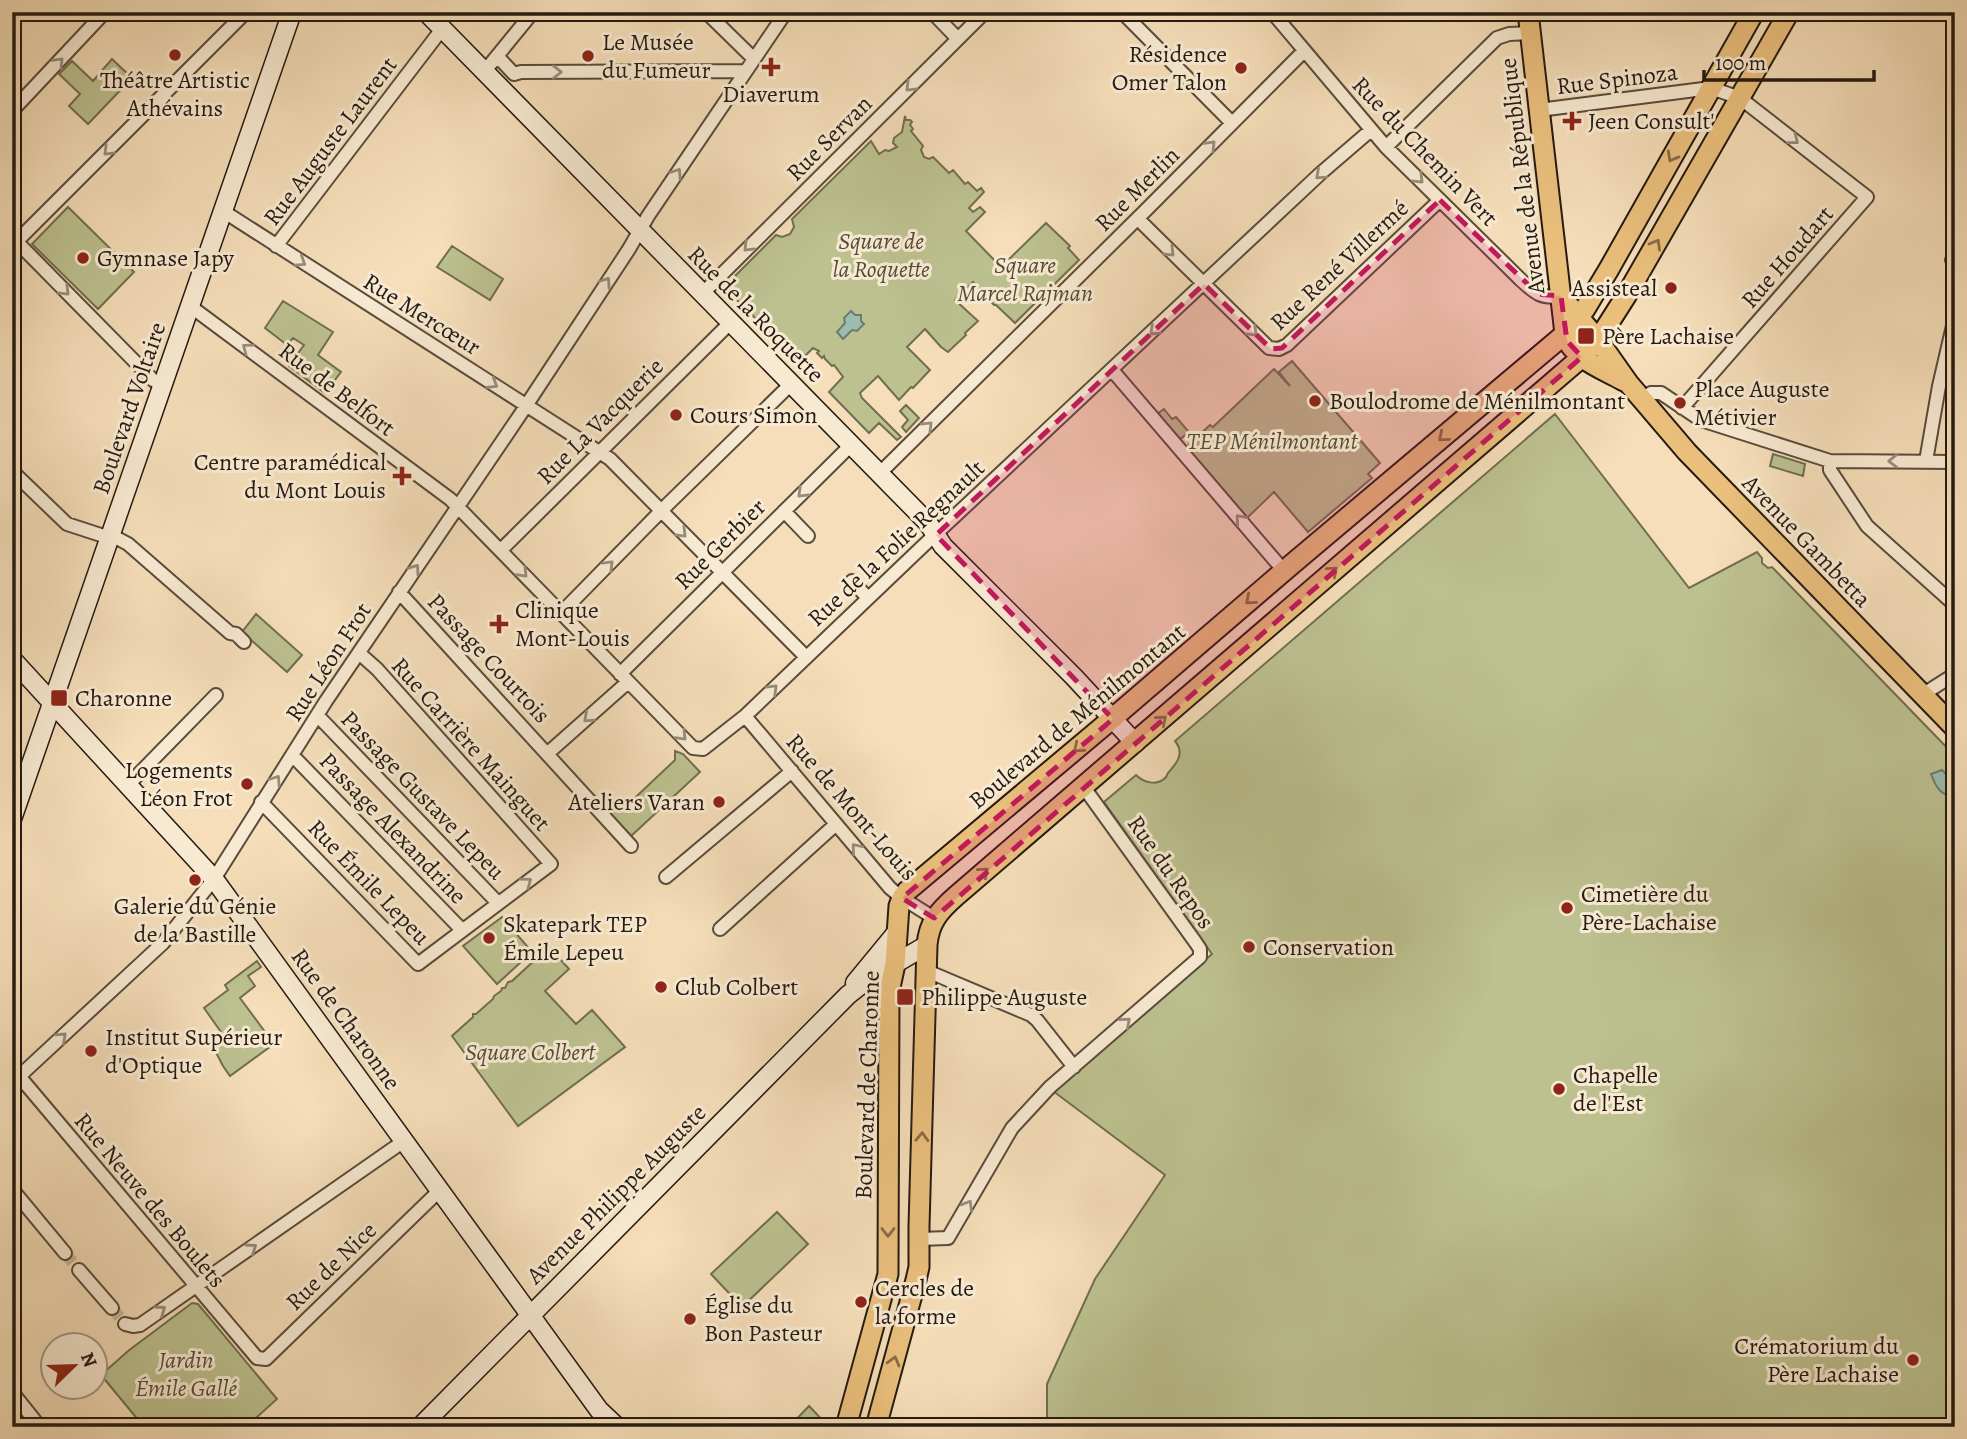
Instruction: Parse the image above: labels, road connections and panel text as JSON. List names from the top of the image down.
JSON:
{
  "streets": {
    "main road": [
      "Avenue de la République",
      "Avenue Gambetta",
      "Boulevard de Ménilmontant",
      "Boulevard de Charonne"
    ],
    "street": [
      "Rue Spinoza",
      "Rue Servan",
      "Rue Auguste Laurent",
      "Rue du Chemin Vert",
      "Rue Merlin",
      "Rue Houdart",
      "Rue René Villermé",
      "Rue Mercœur",
      "Rue de la Roquette",
      "Rue de Belfort",
      "Boulevard Voltaire",
      "Rue La Vacquerie",
      "Rue de la Folie Regnault",
      "Rue Gerbier",
      "Passage Courtois",
      "Rue Léon Frot",
      "Rue Carrière Mainguet",
      "Passage Gustave Lepeu",
      "Rue de Mont-Louis",
      "Passage Alexandrine",
      "Rue du Repos",
      "Rue Émile Lepeu",
      "Rue de Charonne",
      "Avenue Philippe Auguste",
      "Rue Neuve des Boulets",
      "Rue de Nice"
    ]
  },
  "crossings": [
    ["Rue Spinoza", "Avenue de la République"],
    ["Rue Spinoza", "Rue Houdart"],
    ["Rue Spinoza", "Boulevard de Ménilmontant"],
    ["Rue Servan", "Rue de la Roquette"],
    ["Rue Auguste Laurent", "Rue Mercœur"],
    ["Rue Auguste Laurent", "Rue de la Roquette"],
    ["Rue du Chemin Vert", "Avenue de la République"],
    ["Rue du Chemin Vert", "Rue Merlin"],
    ["Rue du Chemin Vert", "Rue René Villermé"],
    ["Rue du Chemin Vert", "Rue de la Folie Regnault"],
    ["Avenue de la République", "Boulevard de Ménilmontant"],
    ["Rue Merlin", "Rue René Villermé"],
    ["Rue Merlin", "Rue de la Roquette"],
    ["Rue René Villermé", "Rue de la Folie Regnault"],
    ["Rue Mercœur", "Boulevard Voltaire"],
    ["Rue Mercœur", "Rue La Vacquerie"],
    ["Rue Mercœur", "Rue de la Folie Regnault"],
    ["Rue Mercœur", "Rue Gerbier"],
    ["Rue Mercœur", "Rue Léon Frot"],
    ["Rue de la Roquette", "Rue La Vacquerie"],
    ["Rue de la Roquette", "Rue de la Folie Regnault"],
    ["Rue de la Roquette", "Rue Gerbier"],
    ["Rue de la Roquette", "Rue Léon Frot"],
    ["Rue de la Roquette", "Boulevard de Ménilmontant"],
    ["Rue de Belfort", "Boulevard Voltaire"],
    ["Rue de Belfort", "Rue de la Folie Regnault"],
    ["Rue de Belfort", "Rue Léon Frot"],
    ["Boulevard Voltaire", "Rue de Charonne"],
    ["Rue La Vacquerie", "Rue de la Folie Regnault"],
    ["Rue de la Folie Regnault", "Rue Gerbier"],
    ["Rue de la Folie Regnault", "Passage Courtois"],
    ["Rue de la Folie Regnault", "Rue Léon Frot"],
    ["Rue de la Folie Regnault", "Rue de Mont-Louis"],
    ["Rue Gerbier", "Passage Courtois"],
    ["Passage Courtois", "Rue Léon Frot"],
    ["Rue Léon Frot", "Rue Carrière Mainguet"],
    ["Rue Léon Frot", "Passage Gustave Lepeu"],
    ["Rue Léon Frot", "Passage Alexandrine"],
    ["Rue Léon Frot", "Rue Émile Lepeu"],
    ["Rue Léon Frot", "Rue de Charonne"],
    ["Rue Léon Frot", "Rue Neuve des Boulets"],
    ["Boulevard de Ménilmontant", "Rue de Mont-Louis"],
    ["Boulevard de Ménilmontant", "Boulevard de Charonne"],
    ["Rue Carrière Mainguet", "Rue Émile Lepeu"],
    ["Passage Gustave Lepeu", "Rue Émile Lepeu"],
    ["Rue de Mont-Louis", "Boulevard de Charonne"],
    ["Passage Alexandrine", "Rue Émile Lepeu"],
    ["Rue de Charonne", "Avenue Philippe Auguste"],
    ["Rue de Charonne", "Rue de Nice"],
    ["Boulevard de Charonne", "Avenue Philippe Auguste"],
    ["Rue Neuve des Boulets", "Rue de Nice"]
  ],
  "one_way": [
    "Rue Spinoza",
    "Rue Servan",
    "Rue Merlin",
    "Rue Mercœur",
    "Rue de Belfort",
    "Rue Léon Frot",
    "Rue de Mont-Louis"
  ],
  "parks": [
    "Square de la Roquette",
    "Square Marcel Rajman",
    "TEP Ménilmontant",
    "Square Colbert",
    "Jardin Émile Gallé"
  ],
  "places": {
    "other": [
      "Théâtre Artistic Athévains",
      "Le Musée du Fumeur",
      "Résidence Omer Talon",
      "Gymnase Japy",
      "Assisteal",
      "Boulodrome de Ménilmontant",
      "Place Auguste Métivier",
      "Cours Simon",
      "Logements Léon Frot",
      "Ateliers Varan",
      "Galerie du Génie de la Bastille",
      "Cimetière du Père-Lachaise",
      "Skatepark TEP Émile Lepeu",
      "Conservation",
      "Club Colbert",
      "Institut Supérieur d'Optique",
      "Chapelle de l'Est",
      "Cercles de la forme",
      "Église du Bon Pasteur",
      "Crématorium du Père Lachaise"
    ],
    "health": [
      "Diaverum",
      "Jeen Consult'",
      "Centre paramédical du Mont Louis",
      "Clinique Mont-Louis"
    ],
    "transit": ["Père Lachaise", "Charonne", "Philippe Auguste"]
  },
  "scale_bar": "100 m",
  "north": "top right"
}
